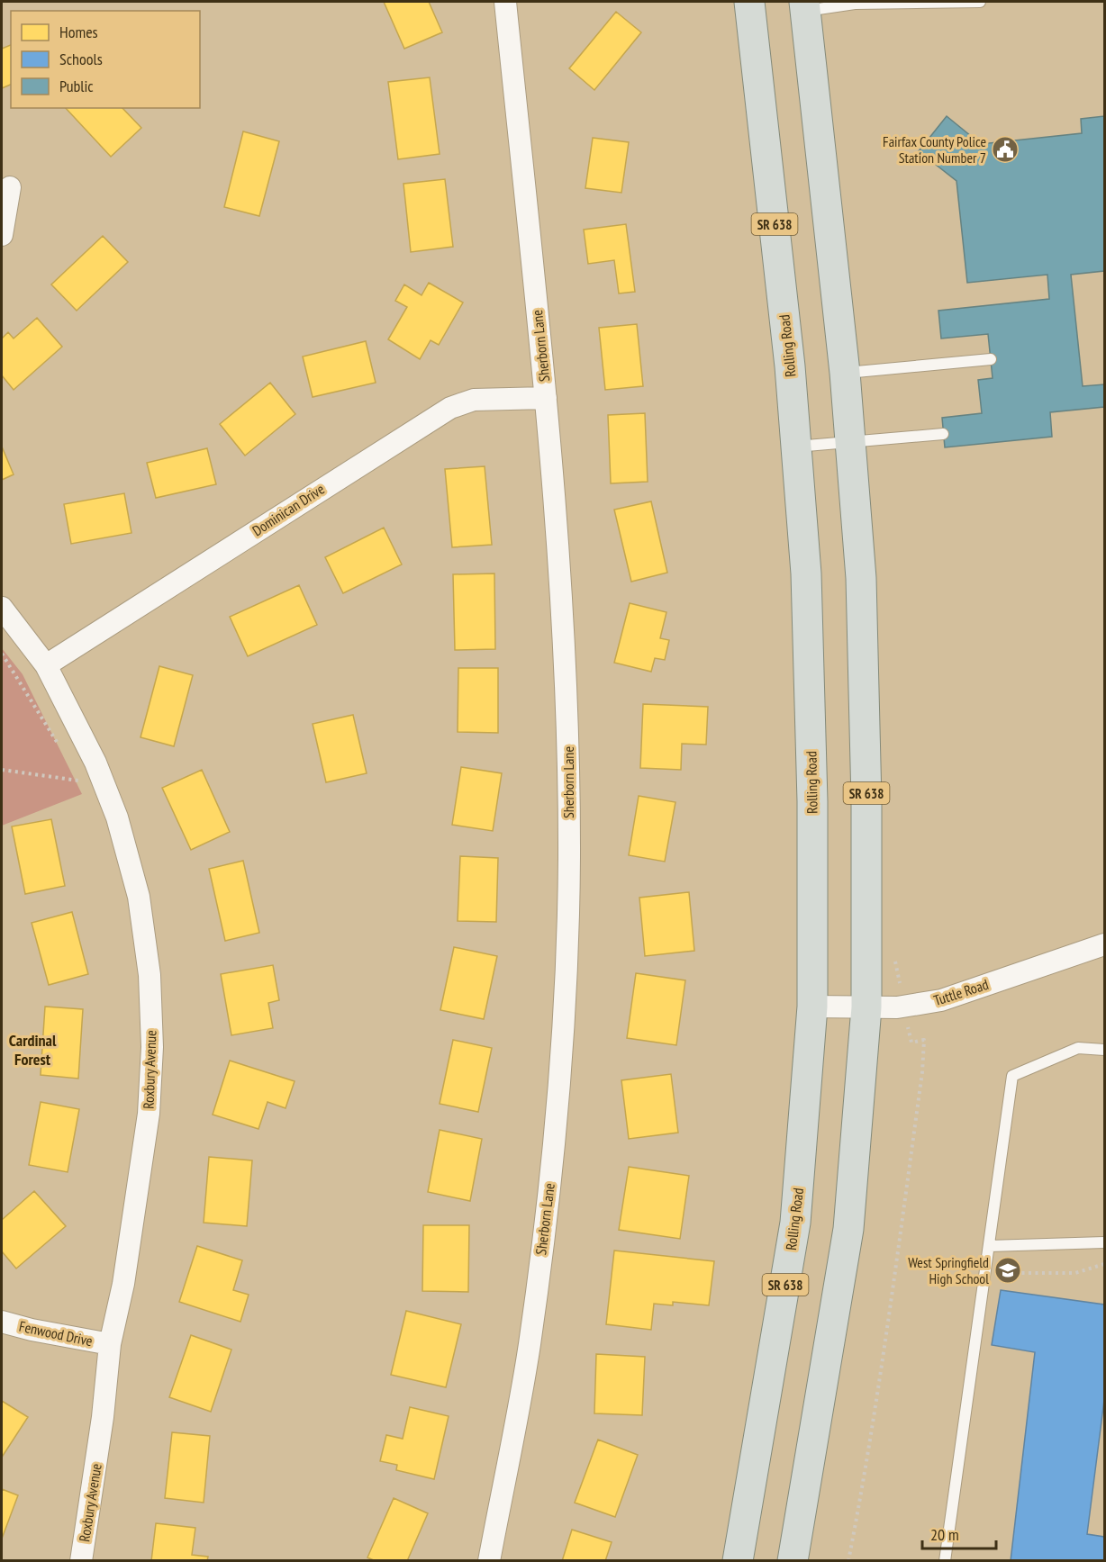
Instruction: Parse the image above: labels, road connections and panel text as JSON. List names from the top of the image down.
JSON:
{
  "streets": {
    "main road": ["SR 638", "Rolling Road"],
    "street": [
      "Sherborn Lane",
      "Dominican Drive",
      "Tuttle Road",
      "Roxbury Avenue",
      "Fenwood Drive"
    ]
  },
  "crossings": [
    ["SR 638", "Tuttle Road"],
    ["Sherborn Lane", "Dominican Drive"],
    ["Rolling Road", "Tuttle Road"],
    ["Dominican Drive", "Roxbury Avenue"],
    ["Roxbury Avenue", "Fenwood Drive"]
  ],
  "districts": ["Cardinal Forest"],
  "places": {
    "public building": ["Fairfax County Police Station Number 7"],
    "school or university": ["West Springfield High School"]
  },
  "legend": ["Homes", "Schools", "Public"],
  "scale_bar": "20 m"
}
